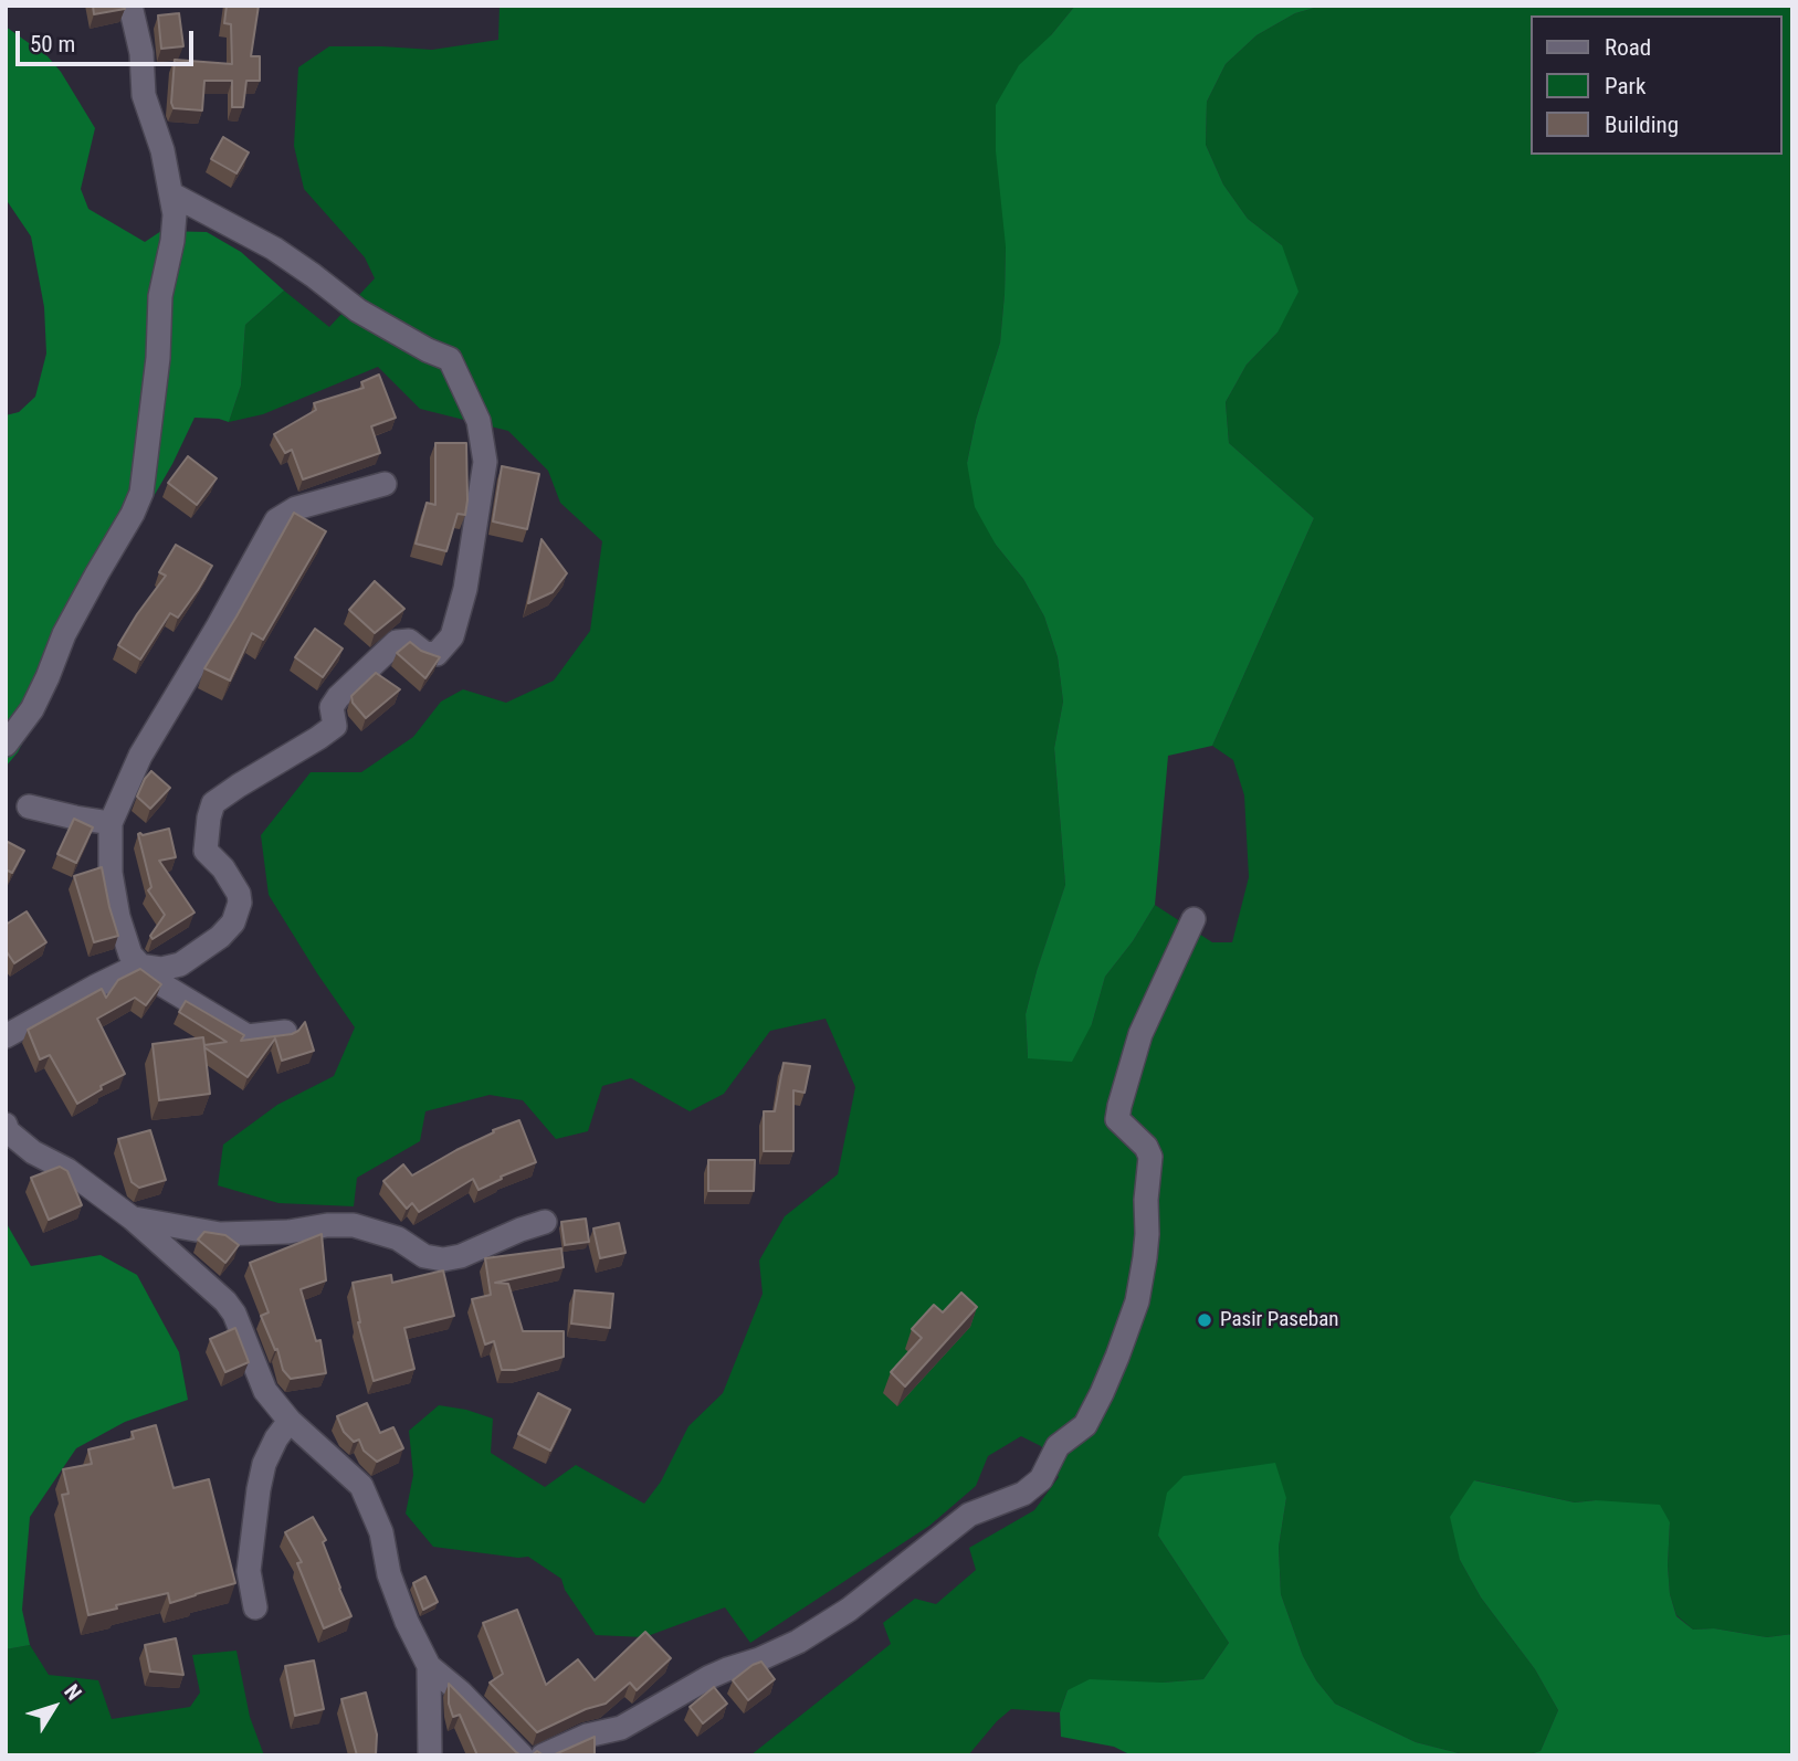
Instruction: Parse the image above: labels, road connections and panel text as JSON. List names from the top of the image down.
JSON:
{
  "places": ["Pasir Paseban"],
  "legend": ["Road", "Park", "Building"],
  "scale_bar": "50 m",
  "north": "top right"
}
